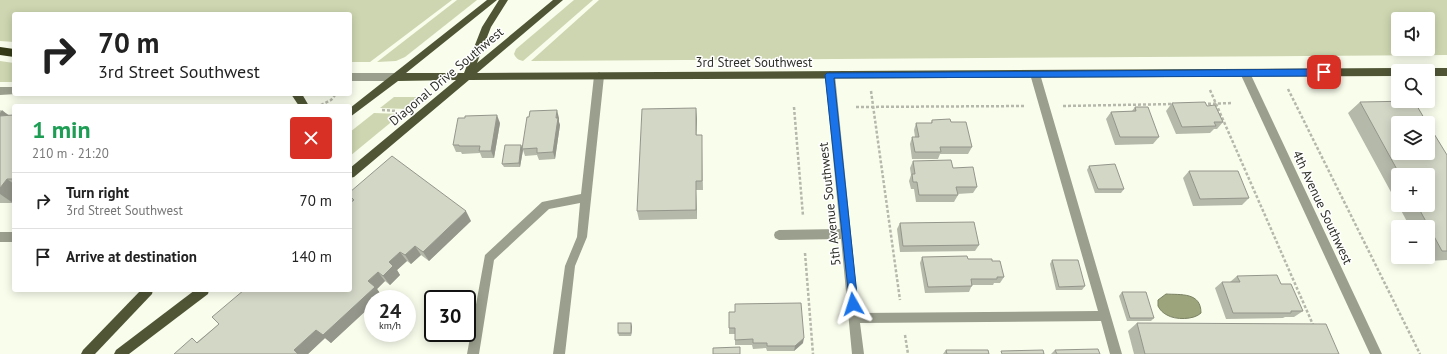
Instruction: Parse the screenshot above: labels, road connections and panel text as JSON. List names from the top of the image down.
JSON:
{
  "streets": {
    "main road": ["3rd Street Southwest", "Diagonal Drive Southwest"],
    "street": ["5th Avenue Southwest", "4th Avenue Southwest"]
  },
  "crossings": [
    ["3rd Street Southwest", "Diagonal Drive Southwest"],
    ["3rd Street Southwest", "5th Avenue Southwest"],
    ["3rd Street Southwest", "4th Avenue Southwest"]
  ],
  "page": {
    "map_buttons": ["+", "−"],
    "turn": ["70 m", "3rd Street Southwest"],
    "heading": ["1 min", "210 m · 21:20"],
    "list": [
      {
        "name": "Turn right",
        "note": "3rd Street Southwest",
        "value": "70 m"
      },
      {
        "name": "Arrive at destination",
        "value": "140 m"
      }
    ],
    "speed": "24 km/h",
    "limit": "30"
  }
}
